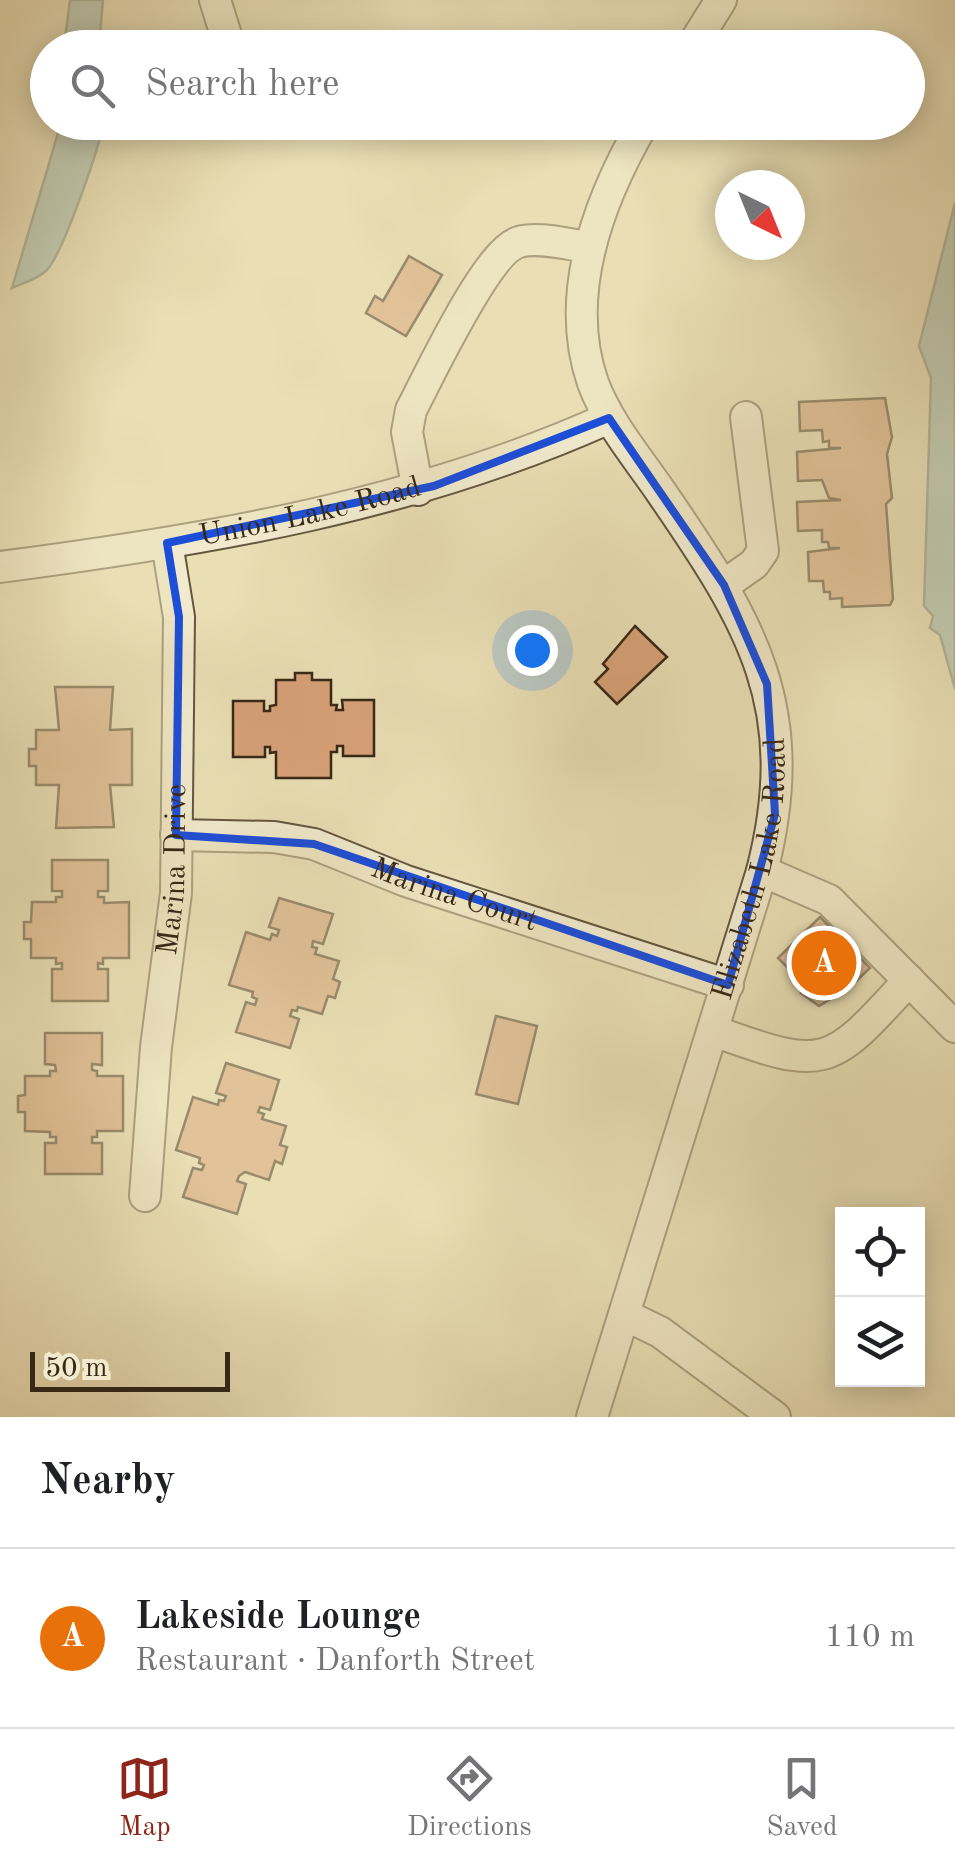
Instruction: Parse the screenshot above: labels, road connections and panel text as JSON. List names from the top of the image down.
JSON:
{
  "streets": {
    "street": [
      "Union Lake Road",
      "Elizabeth Lake Road",
      "Marina Drive",
      "Marina Court"
    ]
  },
  "crossings": [
    ["Union Lake Road", "Elizabeth Lake Road"],
    ["Union Lake Road", "Marina Drive"],
    ["Elizabeth Lake Road", "Marina Court"],
    ["Marina Drive", "Marina Court"]
  ],
  "scale_bar": "50 m",
  "north": "bottom right",
  "page": {
    "search": "Search here",
    "pins": "A",
    "scale": "50 m",
    "heading": "Nearby",
    "list": [
      {
        "mark": "A",
        "name": "Lakeside Lounge",
        "note": "Restaurant · Danforth Street",
        "value": "110 m"
      }
    ],
    "nav": ["Map", "Directions", "Saved"]
  }
}
